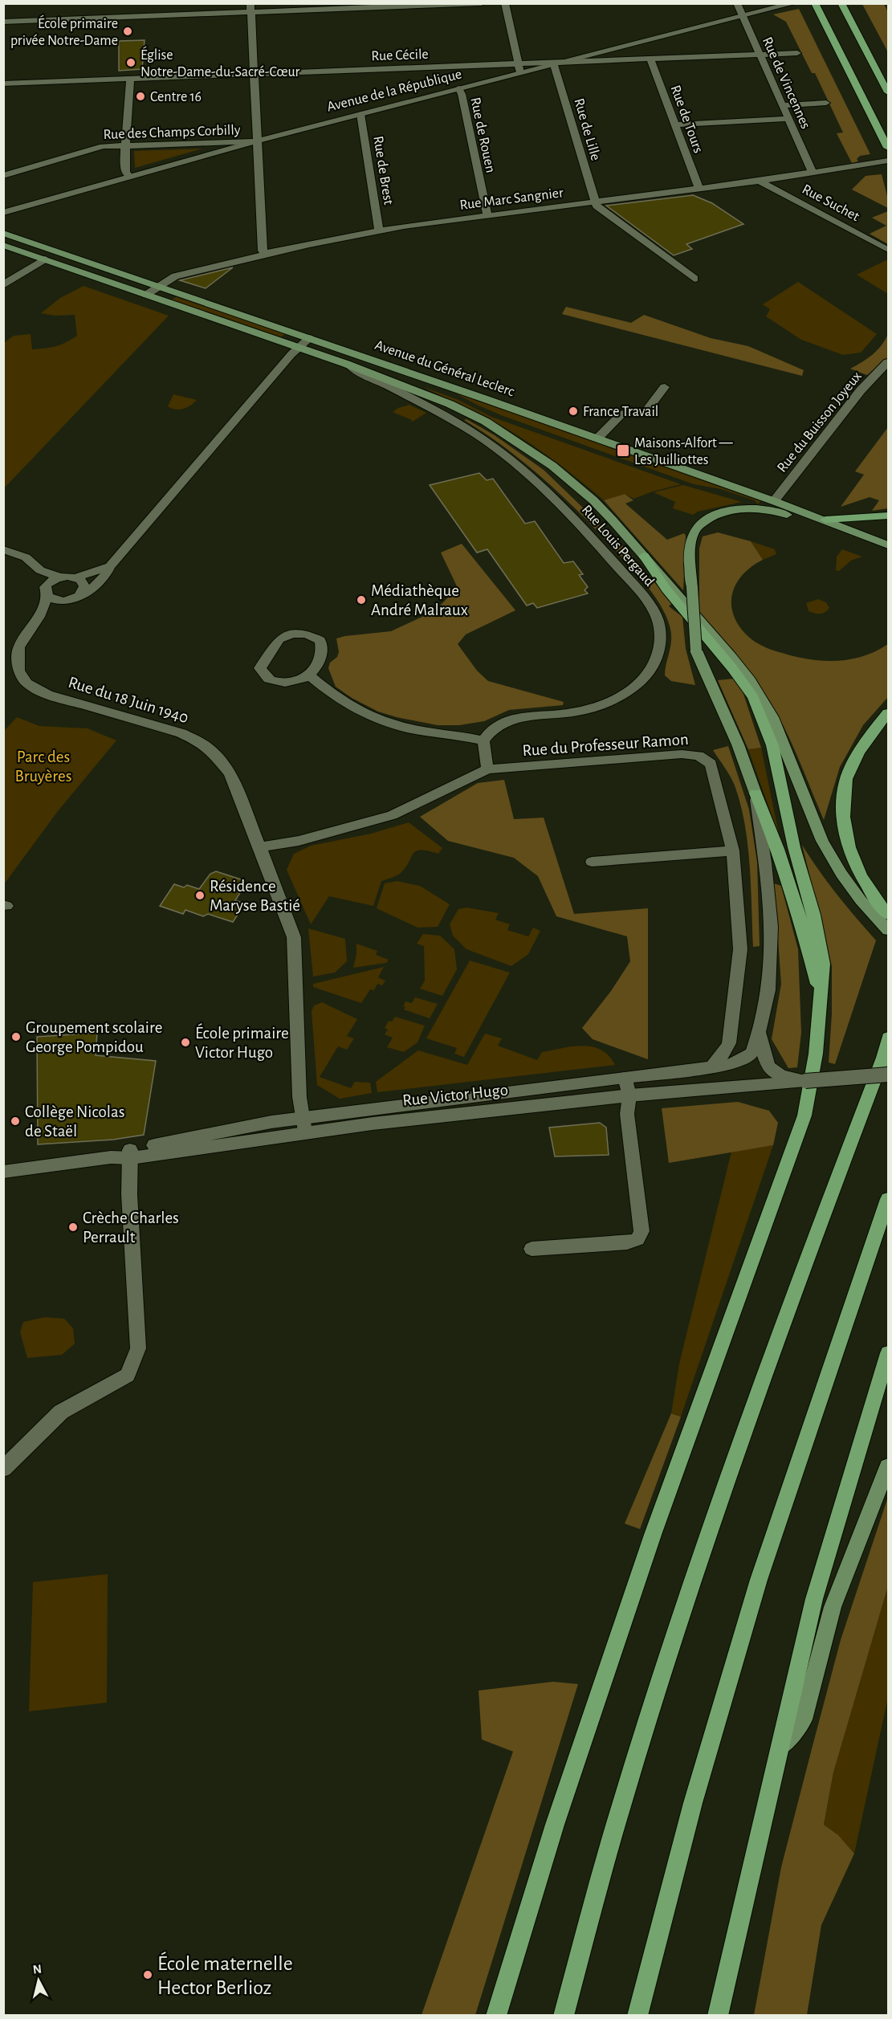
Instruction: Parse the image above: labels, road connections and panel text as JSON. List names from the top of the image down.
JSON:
{
  "streets": {
    "main road": ["Avenue du Général Leclerc"],
    "street": [
      "Rue Cécile",
      "Rue de Vincennes",
      "Avenue de la République",
      "Rue de Tours",
      "Rue de Lille",
      "Rue des Champs Corbilly",
      "Rue de Rouen",
      "Rue de Brest",
      "Rue Marc Sangnier",
      "Rue Suchet",
      "Rue du Buisson Joyeux",
      "Rue Louis Pergaud",
      "Rue du 18 Juin 1940",
      "Rue du Professeur Ramon",
      "Rue Victor Hugo"
    ]
  },
  "crossings": [
    ["Rue Cécile", "Rue de Vincennes"],
    ["Rue Cécile", "Avenue de la République"],
    ["Rue Cécile", "Rue de Tours"],
    ["Rue de Vincennes", "Avenue de la République"],
    ["Rue de Vincennes", "Rue Marc Sangnier"],
    ["Avenue de la République", "Rue de Lille"],
    ["Avenue de la République", "Rue des Champs Corbilly"],
    ["Avenue de la République", "Rue de Rouen"],
    ["Avenue de la République", "Rue de Brest"],
    ["Rue de Tours", "Rue Marc Sangnier"],
    ["Rue de Lille", "Rue Marc Sangnier"],
    ["Rue de Rouen", "Rue Marc Sangnier"],
    ["Rue de Brest", "Rue Marc Sangnier"],
    ["Rue Marc Sangnier", "Rue Suchet"],
    ["Rue Marc Sangnier", "Avenue du Général Leclerc"],
    ["Avenue du Général Leclerc", "Rue du Buisson Joyeux"],
    ["Avenue du Général Leclerc", "Rue Louis Pergaud"],
    ["Rue du 18 Juin 1940", "Rue du Professeur Ramon"],
    ["Rue du 18 Juin 1940", "Rue Victor Hugo"],
    ["Rue du Professeur Ramon", "Rue Victor Hugo"]
  ],
  "parks": ["Parc des Bruyères"],
  "places": {
    "other": [
      "École primaire privée Notre-Dame",
      "Église Notre-Dame-du-Sacré-Cœur",
      "Centre 16",
      "France Travail",
      "Médiathèque André Malraux",
      "Résidence Maryse Bastié",
      "Groupement scolaire George Pompidou",
      "École primaire Victor Hugo",
      "Collège Nicolas de Staël",
      "Crèche Charles Perrault",
      "École maternelle Hector Berlioz"
    ],
    "transit": ["Maisons-Alfort — Les Juilliottes"]
  },
  "north": "top"
}
